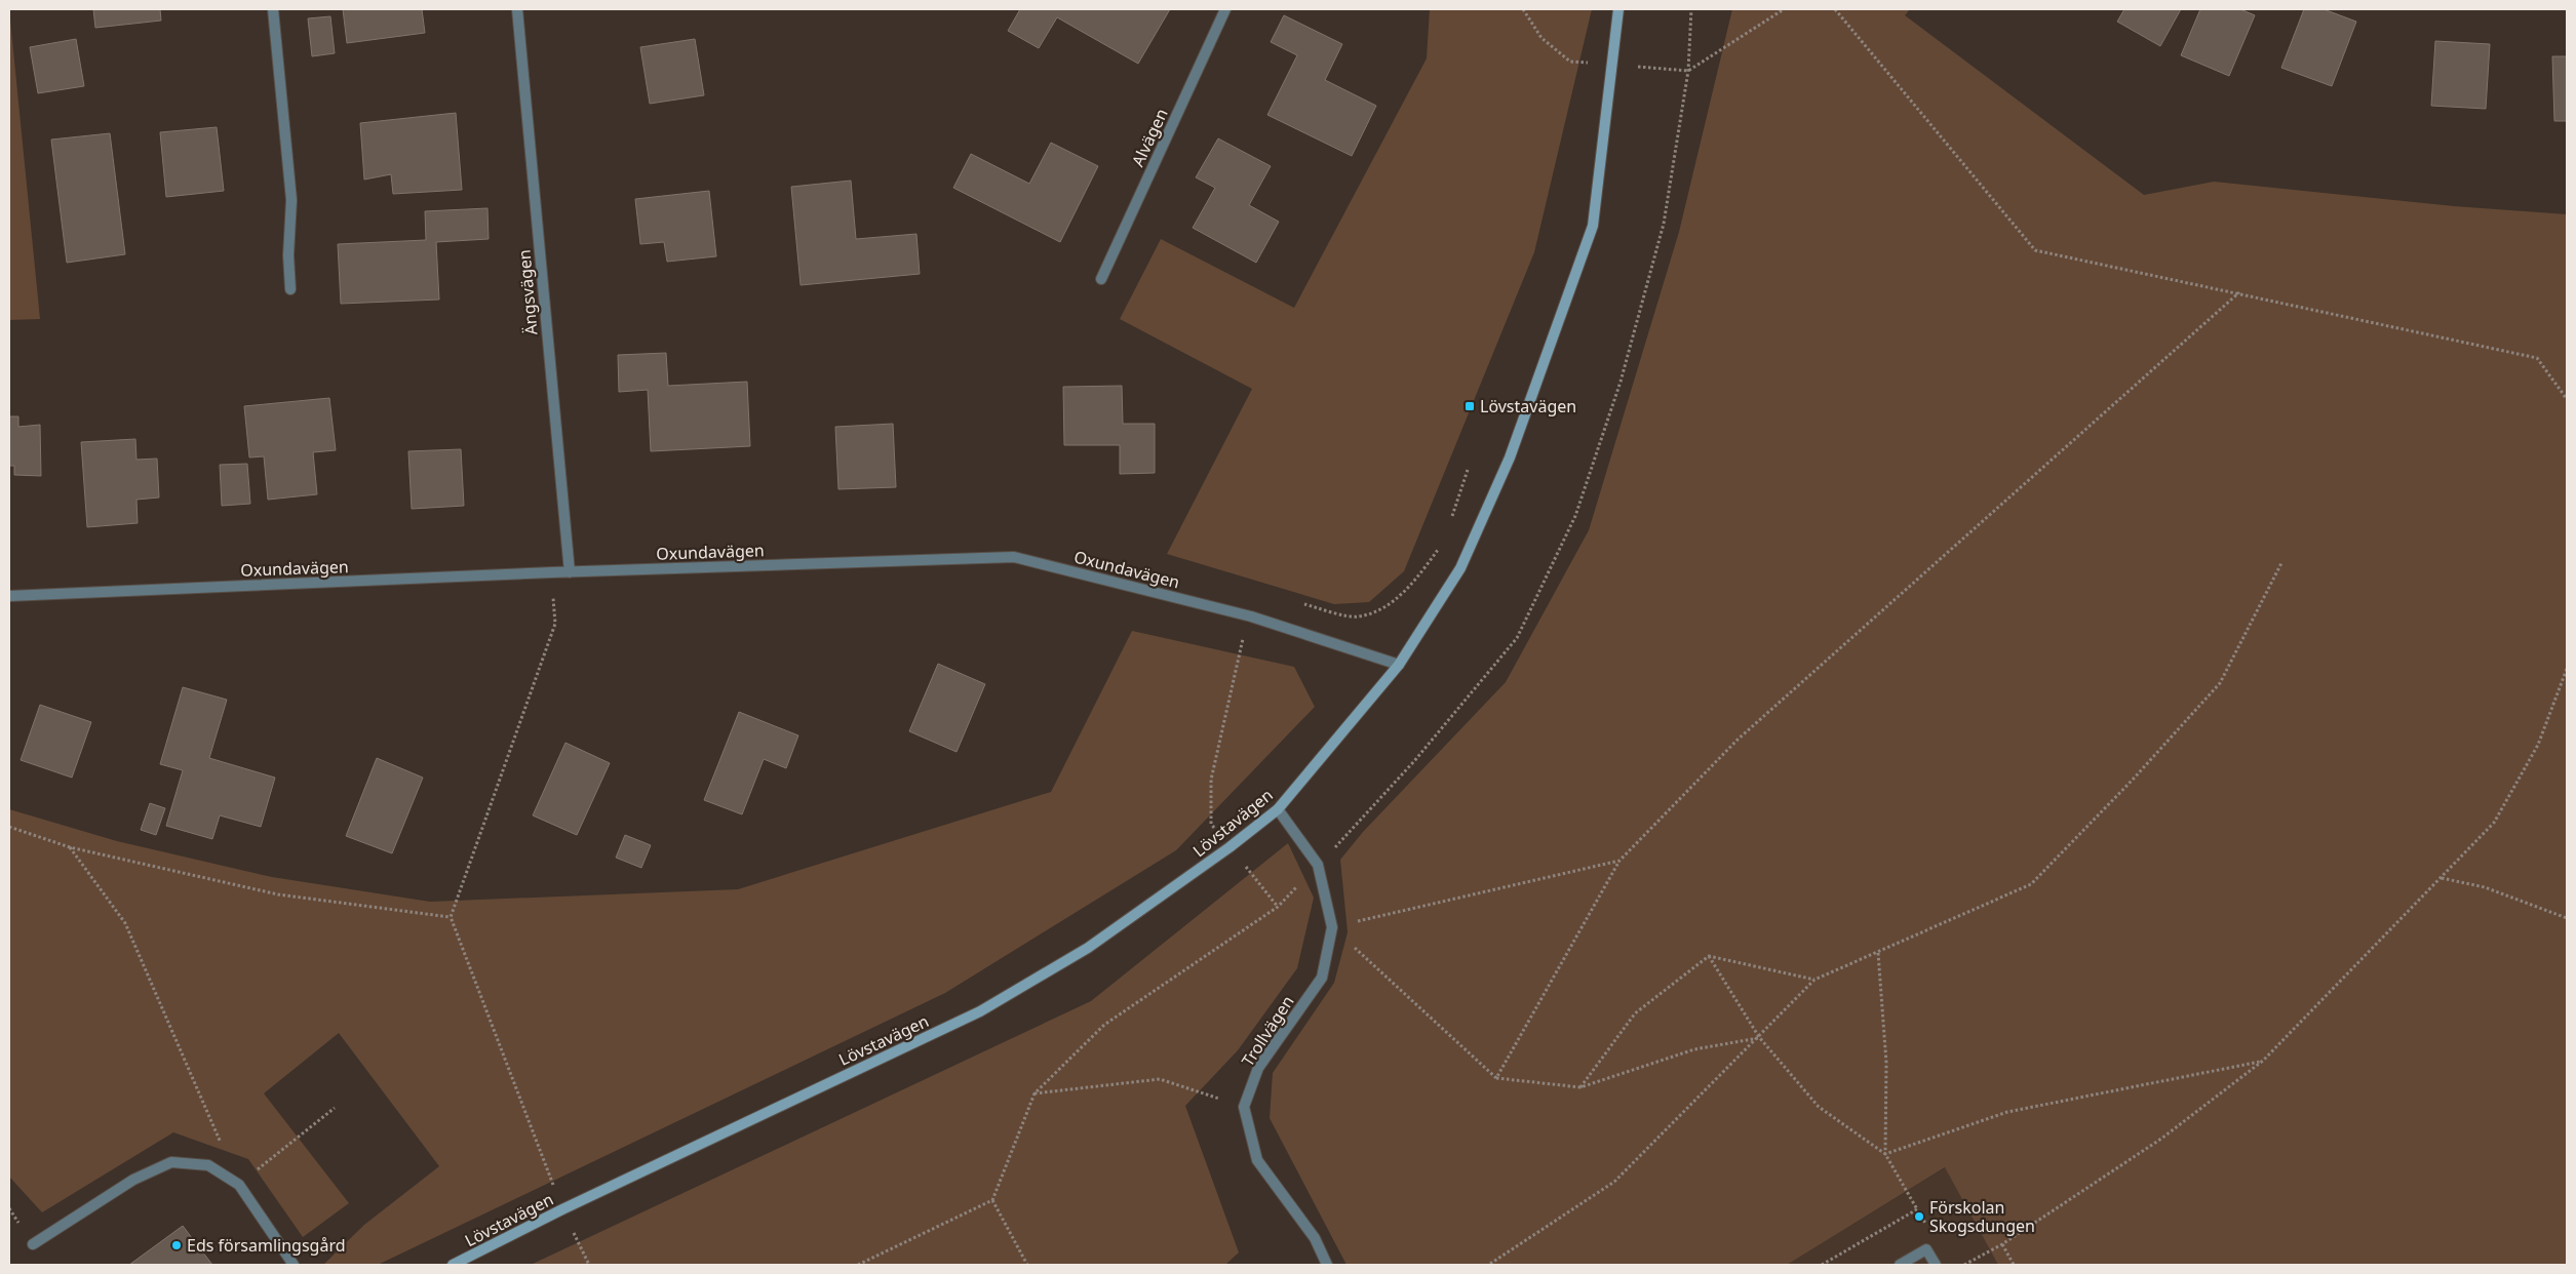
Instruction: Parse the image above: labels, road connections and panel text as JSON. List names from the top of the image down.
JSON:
{
  "streets": {
    "street": [
      "Alvägen",
      "Ängsvägen",
      "Oxundavägen",
      "Lövstavägen",
      "Trollvägen"
    ]
  },
  "crossings": [
    ["Ängsvägen", "Oxundavägen"],
    ["Oxundavägen", "Lövstavägen"],
    ["Lövstavägen", "Trollvägen"]
  ],
  "places": {
    "transit": ["Lövstavägen"],
    "other": ["Förskolan Skogsdungen", "Eds församlingsgård"]
  }
}
